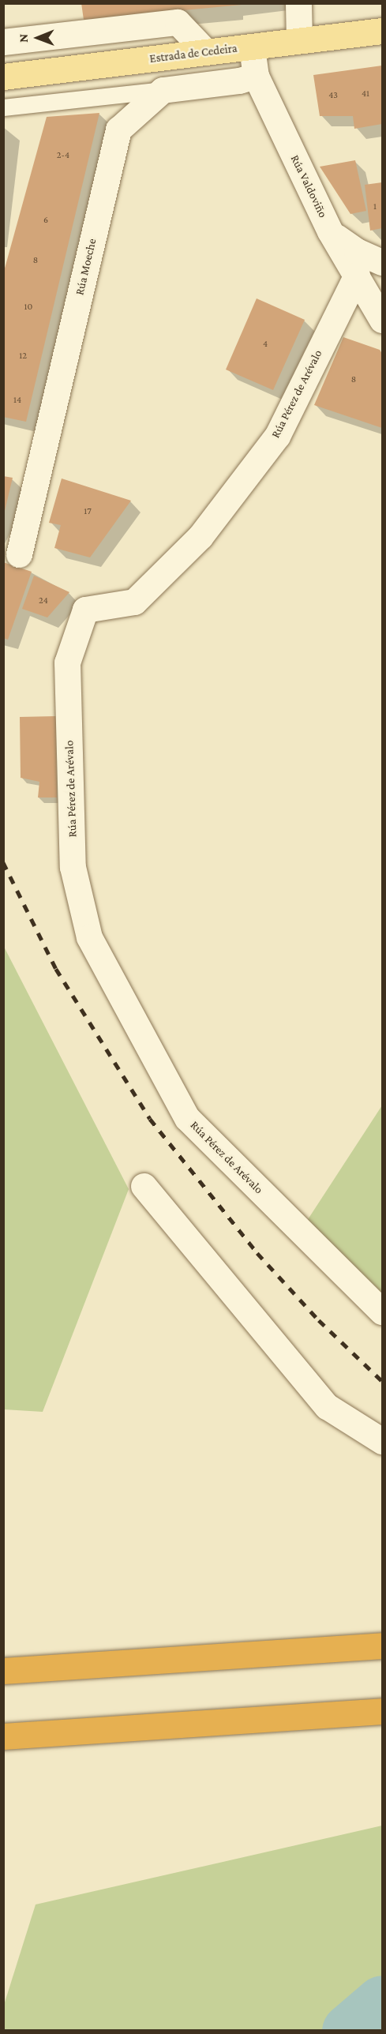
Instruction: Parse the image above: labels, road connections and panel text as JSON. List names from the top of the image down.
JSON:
{
  "streets": {
    "main road": ["Estrada de Cedeira"],
    "street": ["Rúa Valdoviño", "Rúa Moeche", "Rúa Pérez de Arévalo"]
  },
  "crossings": [
    ["Estrada de Cedeira", "Rúa Valdoviño"],
    ["Rúa Valdoviño", "Rúa Pérez de Arévalo"]
  ],
  "house_numbers": [
    "41",
    "43",
    "2-4",
    "1",
    "6",
    "8",
    "10",
    "4",
    "12",
    "8",
    "14",
    "17",
    "24"
  ],
  "north": "left"
}
